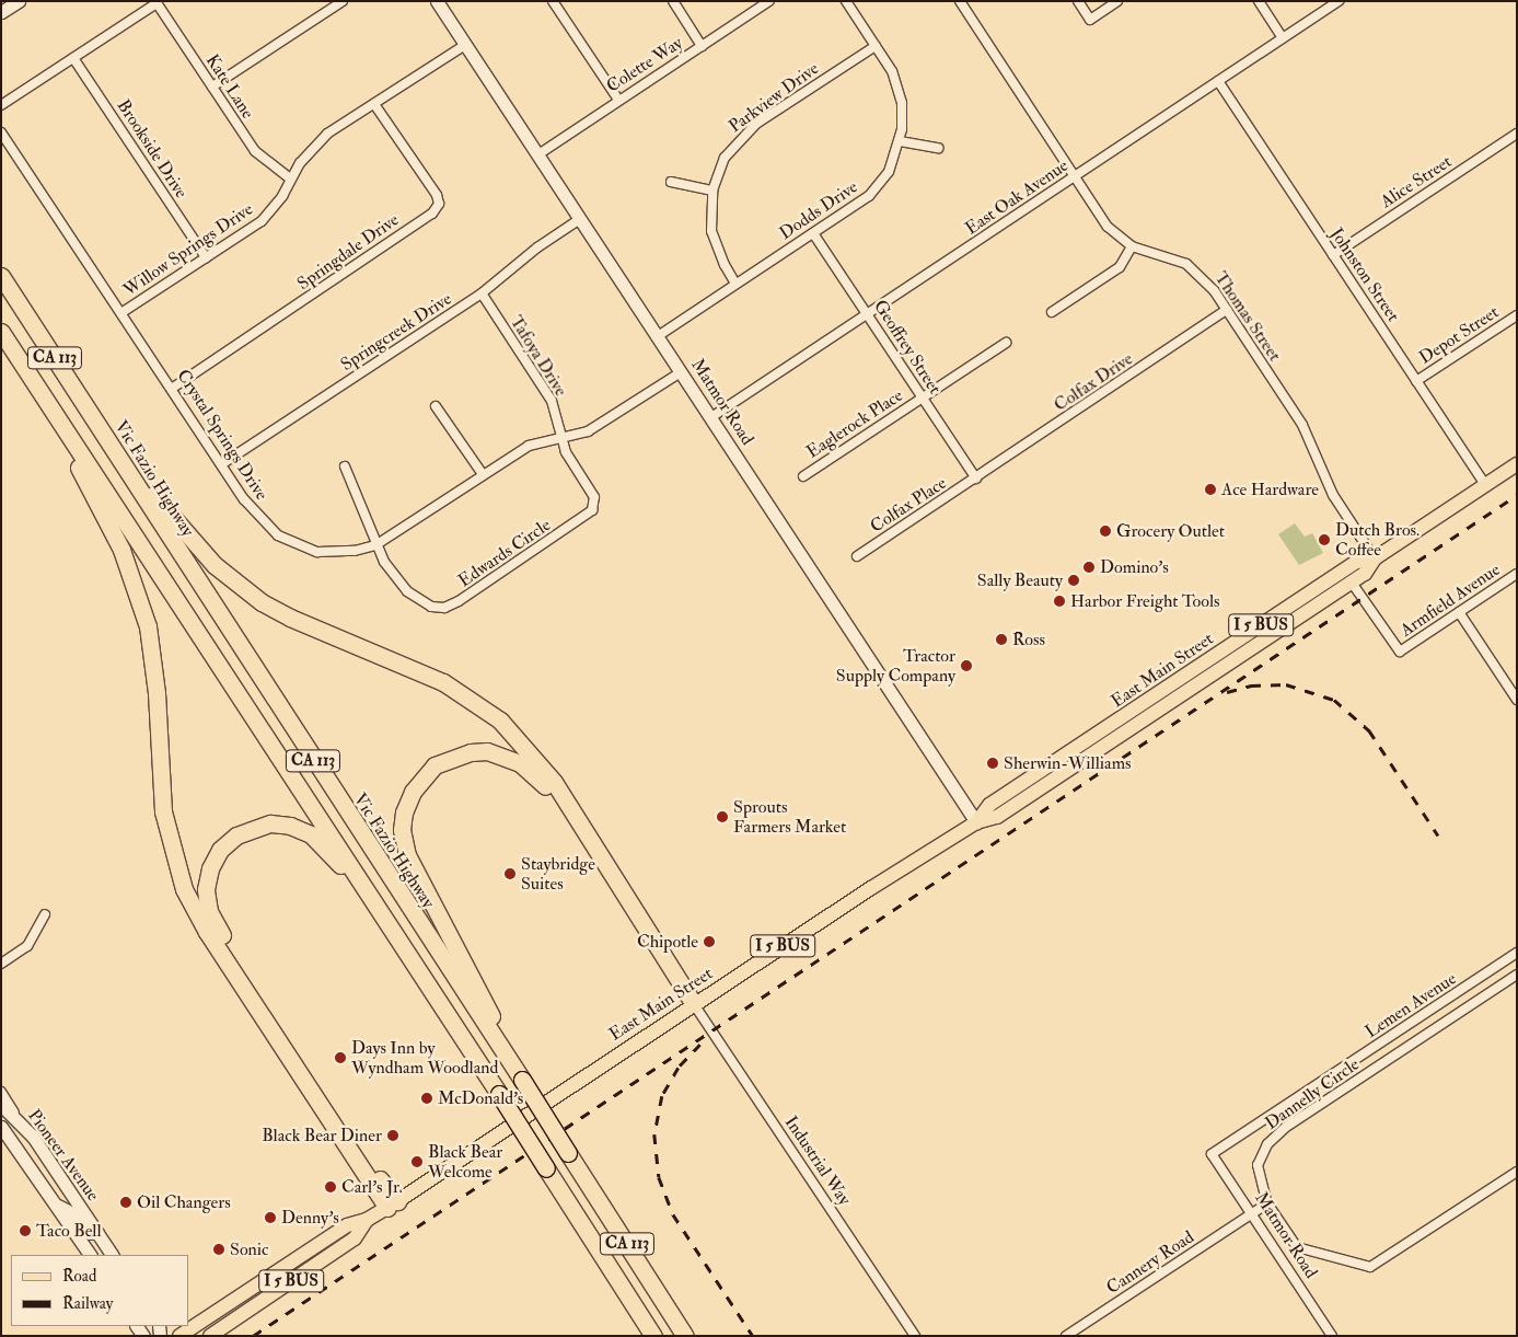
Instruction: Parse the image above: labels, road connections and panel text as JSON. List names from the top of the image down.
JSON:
{
  "streets": {
    "highway": ["CA 113", "Vic Fazio Highway"],
    "main road": ["I 5 BUS", "East Main Street"],
    "street": [
      "Colette Way",
      "Kate Lane",
      "Parkview Drive",
      "Brookside Drive",
      "Alice Street",
      "East Oak Avenue",
      "Dodds Drive",
      "Willow Springs Drive",
      "Springdale Drive",
      "Johnston Street",
      "Thomas Street",
      "Springcreek Drive",
      "Depot Street",
      "Geoffrey Street",
      "Tafoya Drive",
      "Colfax Drive",
      "Matmor Road",
      "Eaglerock Place",
      "Crystal Springs Drive",
      "Colfax Place",
      "Edwards Circle",
      "Armfield Avenue",
      "Lemen Avenue",
      "Dannelly Circle",
      "Pioneer Avenue",
      "Industrial Way",
      "Cannery Road"
    ]
  },
  "crossings": [
    ["Colette Way", "Matmor Road"],
    ["Kate Lane", "Willow Springs Drive"],
    ["Parkview Drive", "Dodds Drive"],
    ["Brookside Drive", "Willow Springs Drive"],
    ["Alice Street", "Johnston Street"],
    ["East Oak Avenue", "Johnston Street"],
    ["East Oak Avenue", "Thomas Street"],
    ["East Oak Avenue", "Geoffrey Street"],
    ["East Oak Avenue", "Matmor Road"],
    ["Dodds Drive", "Geoffrey Street"],
    ["Dodds Drive", "Matmor Road"],
    ["Willow Springs Drive", "Springdale Drive"],
    ["Willow Springs Drive", "Matmor Road"],
    ["Willow Springs Drive", "Crystal Springs Drive"],
    ["Springdale Drive", "Crystal Springs Drive"],
    ["Johnston Street", "Depot Street"],
    ["Johnston Street", "East Main Street"],
    ["Thomas Street", "Colfax Drive"],
    ["Thomas Street", "East Main Street"],
    ["Springcreek Drive", "Tafoya Drive"],
    ["Springcreek Drive", "Matmor Road"],
    ["Springcreek Drive", "Crystal Springs Drive"],
    ["Geoffrey Street", "Colfax Drive"],
    ["Geoffrey Street", "Eaglerock Place"],
    ["Geoffrey Street", "Colfax Place"],
    ["Tafoya Drive", "Crystal Springs Drive"],
    ["Tafoya Drive", "Edwards Circle"],
    ["Colfax Drive", "Colfax Place"],
    ["Matmor Road", "Crystal Springs Drive"],
    ["Matmor Road", "East Main Street"],
    ["Matmor Road", "Lemen Avenue"],
    ["Matmor Road", "Cannery Road"],
    ["Crystal Springs Drive", "Edwards Circle"],
    ["Armfield Avenue", "East Main Street"],
    ["East Main Street", "Industrial Way"],
    ["Dannelly Circle", "Cannery Road"]
  ],
  "places": [
    "Ace Hardware",
    "Grocery Outlet",
    "Dutch Bros. Coffee",
    "Domino's",
    "Sally Beauty",
    "Harbor Freight Tools",
    "Ross",
    "Tractor Supply Company",
    "Sherwin-Williams",
    "Sprouts Farmers Market",
    "Staybridge Suites",
    "Chipotle",
    "Days Inn by Wyndham Woodland",
    "McDonald's",
    "Black Bear Diner",
    "Black Bear Welcome",
    "Carl's Jr.",
    "Oil Changers",
    "Denny's",
    "Taco Bell",
    "Sonic"
  ],
  "legend": ["Road", "Railway"]
}
